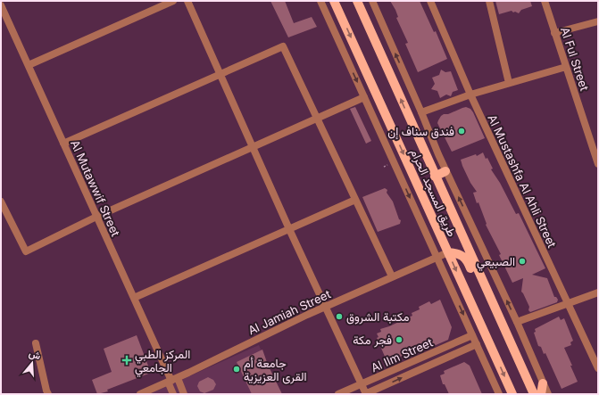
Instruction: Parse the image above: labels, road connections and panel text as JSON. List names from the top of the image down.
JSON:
{
  "streets": {
    "main road": ["طريق المسجد الحرام"],
    "street": [
      "Al Ful Street",
      "Al Mustashfa Al Ahli Street",
      "Al Mutawwif Street",
      "Al Jamiah Street",
      "Al Ilm Street"
    ]
  },
  "crossings": [
    ["Al Mutawwif Street", "Al Jamiah Street"],
    ["طريق المسجد الحرام", "Al Jamiah Street"]
  ],
  "places": {
    "other": [
      "فندق سناف إن",
      "الصبيعي",
      "مكتبة الشروق",
      "فجر مكة",
      "جامعة أم القرى العزيزية"
    ],
    "health": ["المركز الطبي الجامعي"]
  },
  "north": "top"
}
